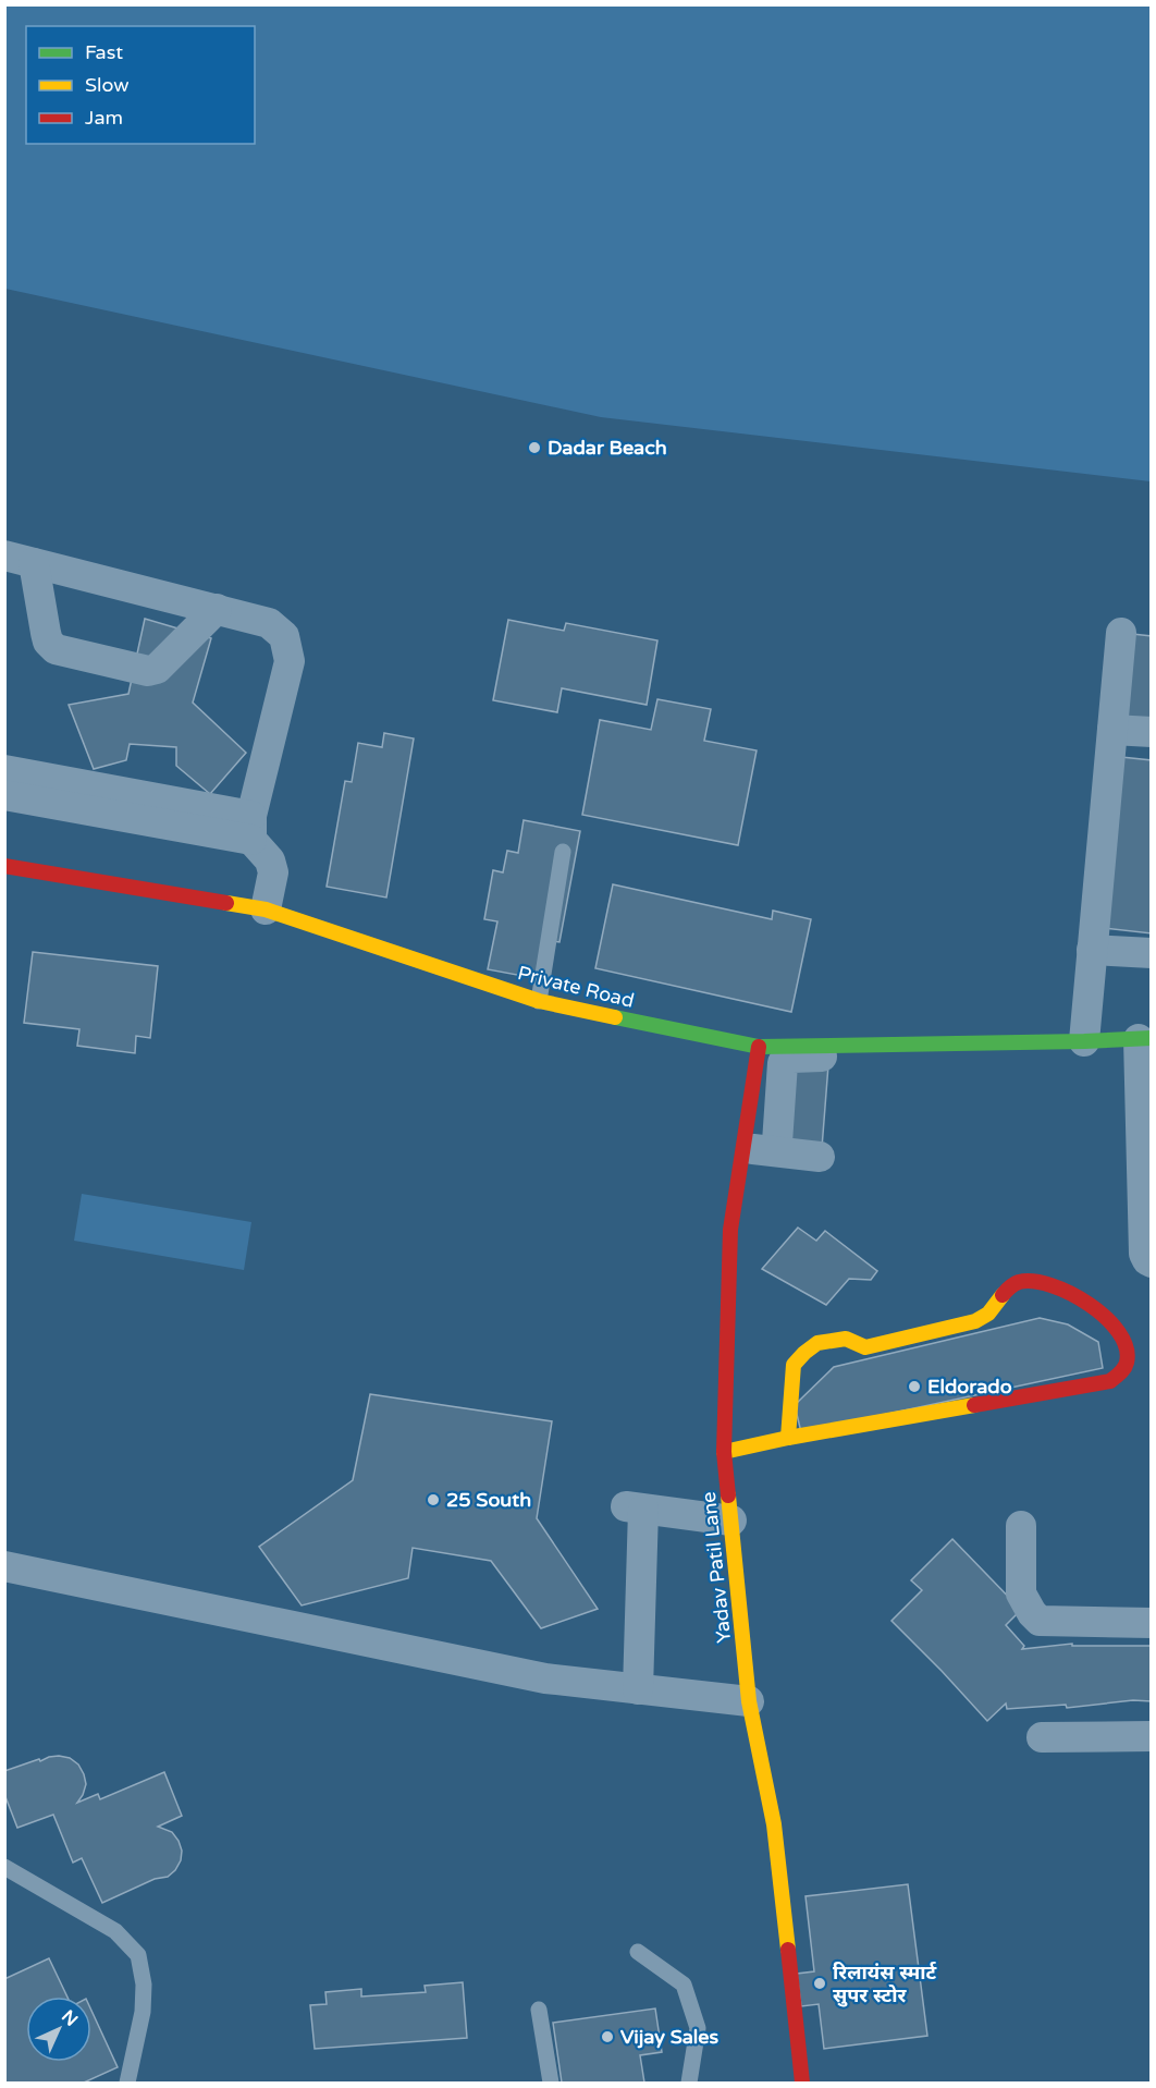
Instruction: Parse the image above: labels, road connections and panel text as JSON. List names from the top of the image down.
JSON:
{
  "streets": {
    "street": ["Private Road", "Yadav Patil Lane"]
  },
  "crossings": [
    ["Private Road", "Yadav Patil Lane"]
  ],
  "places": [
    "Dadar Beach",
    "Eldorado",
    "25 South",
    "रिलायंस स्मार्ट सुपर स्टोर",
    "Vijay Sales"
  ],
  "legend": ["Fast", "Slow", "Jam"],
  "north": "top right"
}
